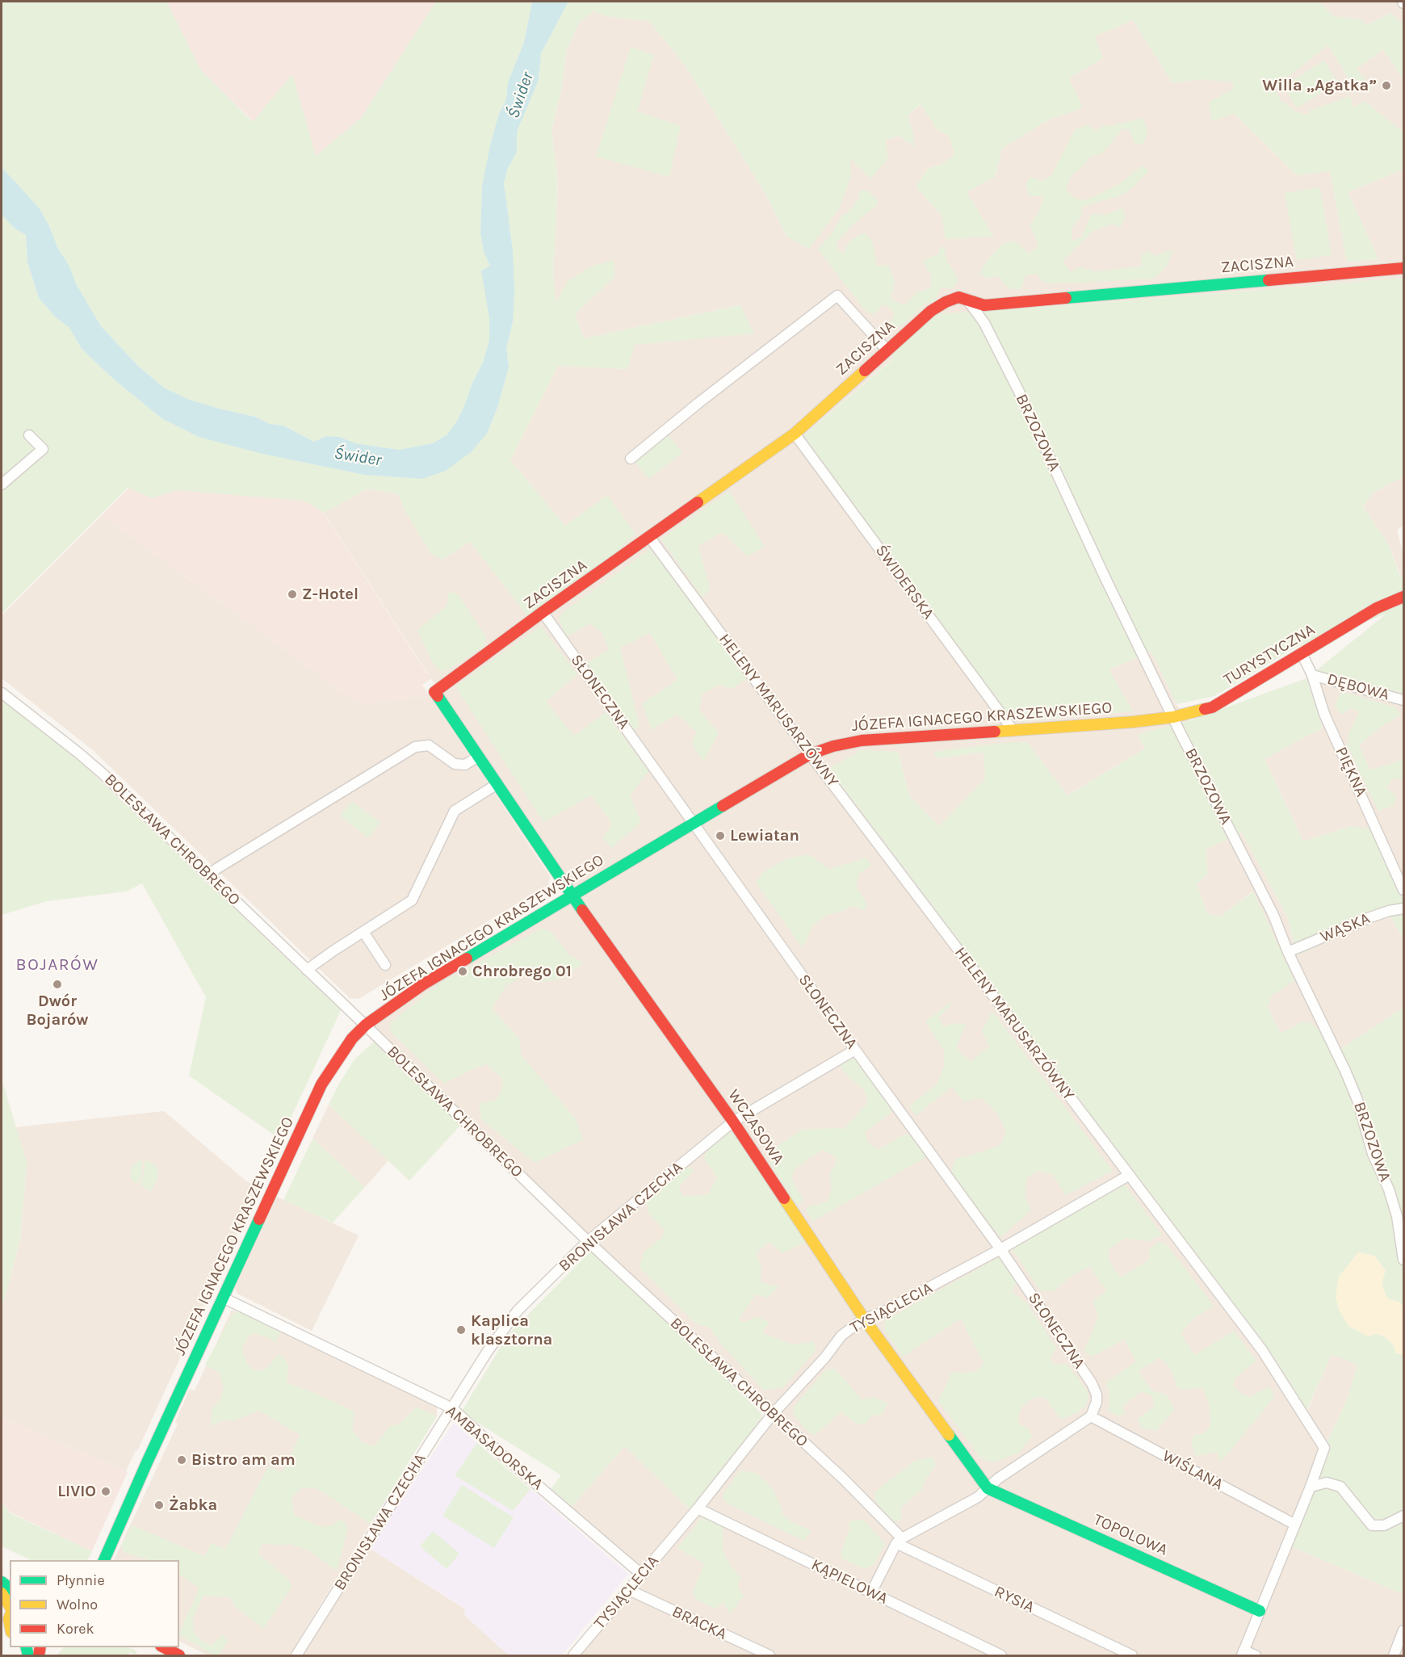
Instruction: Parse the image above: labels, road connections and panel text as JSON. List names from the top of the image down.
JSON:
{
  "streets": {
    "street": [
      "ZACISZNA",
      "BRZOZOWA",
      "ŚWIDERSKA",
      "TURYSTYCZNA",
      "DĘBOWA",
      "SŁONECZNA",
      "HELENY MARUSARZÓWNY",
      "JÓZEFA IGNACEGO KRASZEWSKIEGO",
      "PIĘKNA",
      "BOLESŁAWA CHROBREGO",
      "WĄSKA",
      "WCZASOWA",
      "BRONISŁAWA CZECHA",
      "TYSIĄCLECIA",
      "AMBASADORSKA",
      "WIŚLANA",
      "TOPOLOWA",
      "KĄPIELOWA",
      "RYSIA",
      "BRACKA"
    ]
  },
  "crossings": [
    ["ZACISZNA", "BRZOZOWA"],
    ["ZACISZNA", "ŚWIDERSKA"],
    ["ZACISZNA", "SŁONECZNA"],
    ["ZACISZNA", "HELENY MARUSARZÓWNY"],
    ["ZACISZNA", "WCZASOWA"],
    ["BRZOZOWA", "TURYSTYCZNA"],
    ["BRZOZOWA", "JÓZEFA IGNACEGO KRASZEWSKIEGO"],
    ["BRZOZOWA", "WĄSKA"],
    ["ŚWIDERSKA", "JÓZEFA IGNACEGO KRASZEWSKIEGO"],
    ["TURYSTYCZNA", "JÓZEFA IGNACEGO KRASZEWSKIEGO"],
    ["TURYSTYCZNA", "PIĘKNA"],
    ["DĘBOWA", "PIĘKNA"],
    ["SŁONECZNA", "JÓZEFA IGNACEGO KRASZEWSKIEGO"],
    ["SŁONECZNA", "BRONISŁAWA CZECHA"],
    ["SŁONECZNA", "TYSIĄCLECIA"],
    ["SŁONECZNA", "WIŚLANA"],
    ["HELENY MARUSARZÓWNY", "JÓZEFA IGNACEGO KRASZEWSKIEGO"],
    ["HELENY MARUSARZÓWNY", "TYSIĄCLECIA"],
    ["HELENY MARUSARZÓWNY", "WIŚLANA"],
    ["HELENY MARUSARZÓWNY", "TOPOLOWA"],
    ["JÓZEFA IGNACEGO KRASZEWSKIEGO", "BOLESŁAWA CHROBREGO"],
    ["JÓZEFA IGNACEGO KRASZEWSKIEGO", "WCZASOWA"],
    ["JÓZEFA IGNACEGO KRASZEWSKIEGO", "AMBASADORSKA"],
    ["BOLESŁAWA CHROBREGO", "BRONISŁAWA CZECHA"],
    ["BOLESŁAWA CHROBREGO", "TYSIĄCLECIA"],
    ["BOLESŁAWA CHROBREGO", "RYSIA"],
    ["WCZASOWA", "BRONISŁAWA CZECHA"],
    ["WCZASOWA", "TYSIĄCLECIA"],
    ["WCZASOWA", "TOPOLOWA"],
    ["BRONISŁAWA CZECHA", "AMBASADORSKA"],
    ["TYSIĄCLECIA", "AMBASADORSKA"],
    ["TYSIĄCLECIA", "KĄPIELOWA"],
    ["TYSIĄCLECIA", "BRACKA"]
  ],
  "districts": ["BOJARÓW"],
  "water": ["Świder"],
  "places": [
    "Willa „Agatka”",
    "Z-Hotel",
    "Lewiatan",
    "Chrobrego 01",
    "Dwór Bojarów",
    "Kaplica klasztorna",
    "Bistro am am",
    "LIVIO",
    "Żabka"
  ],
  "legend": ["Płynnie", "Wolno", "Korek"]
}
